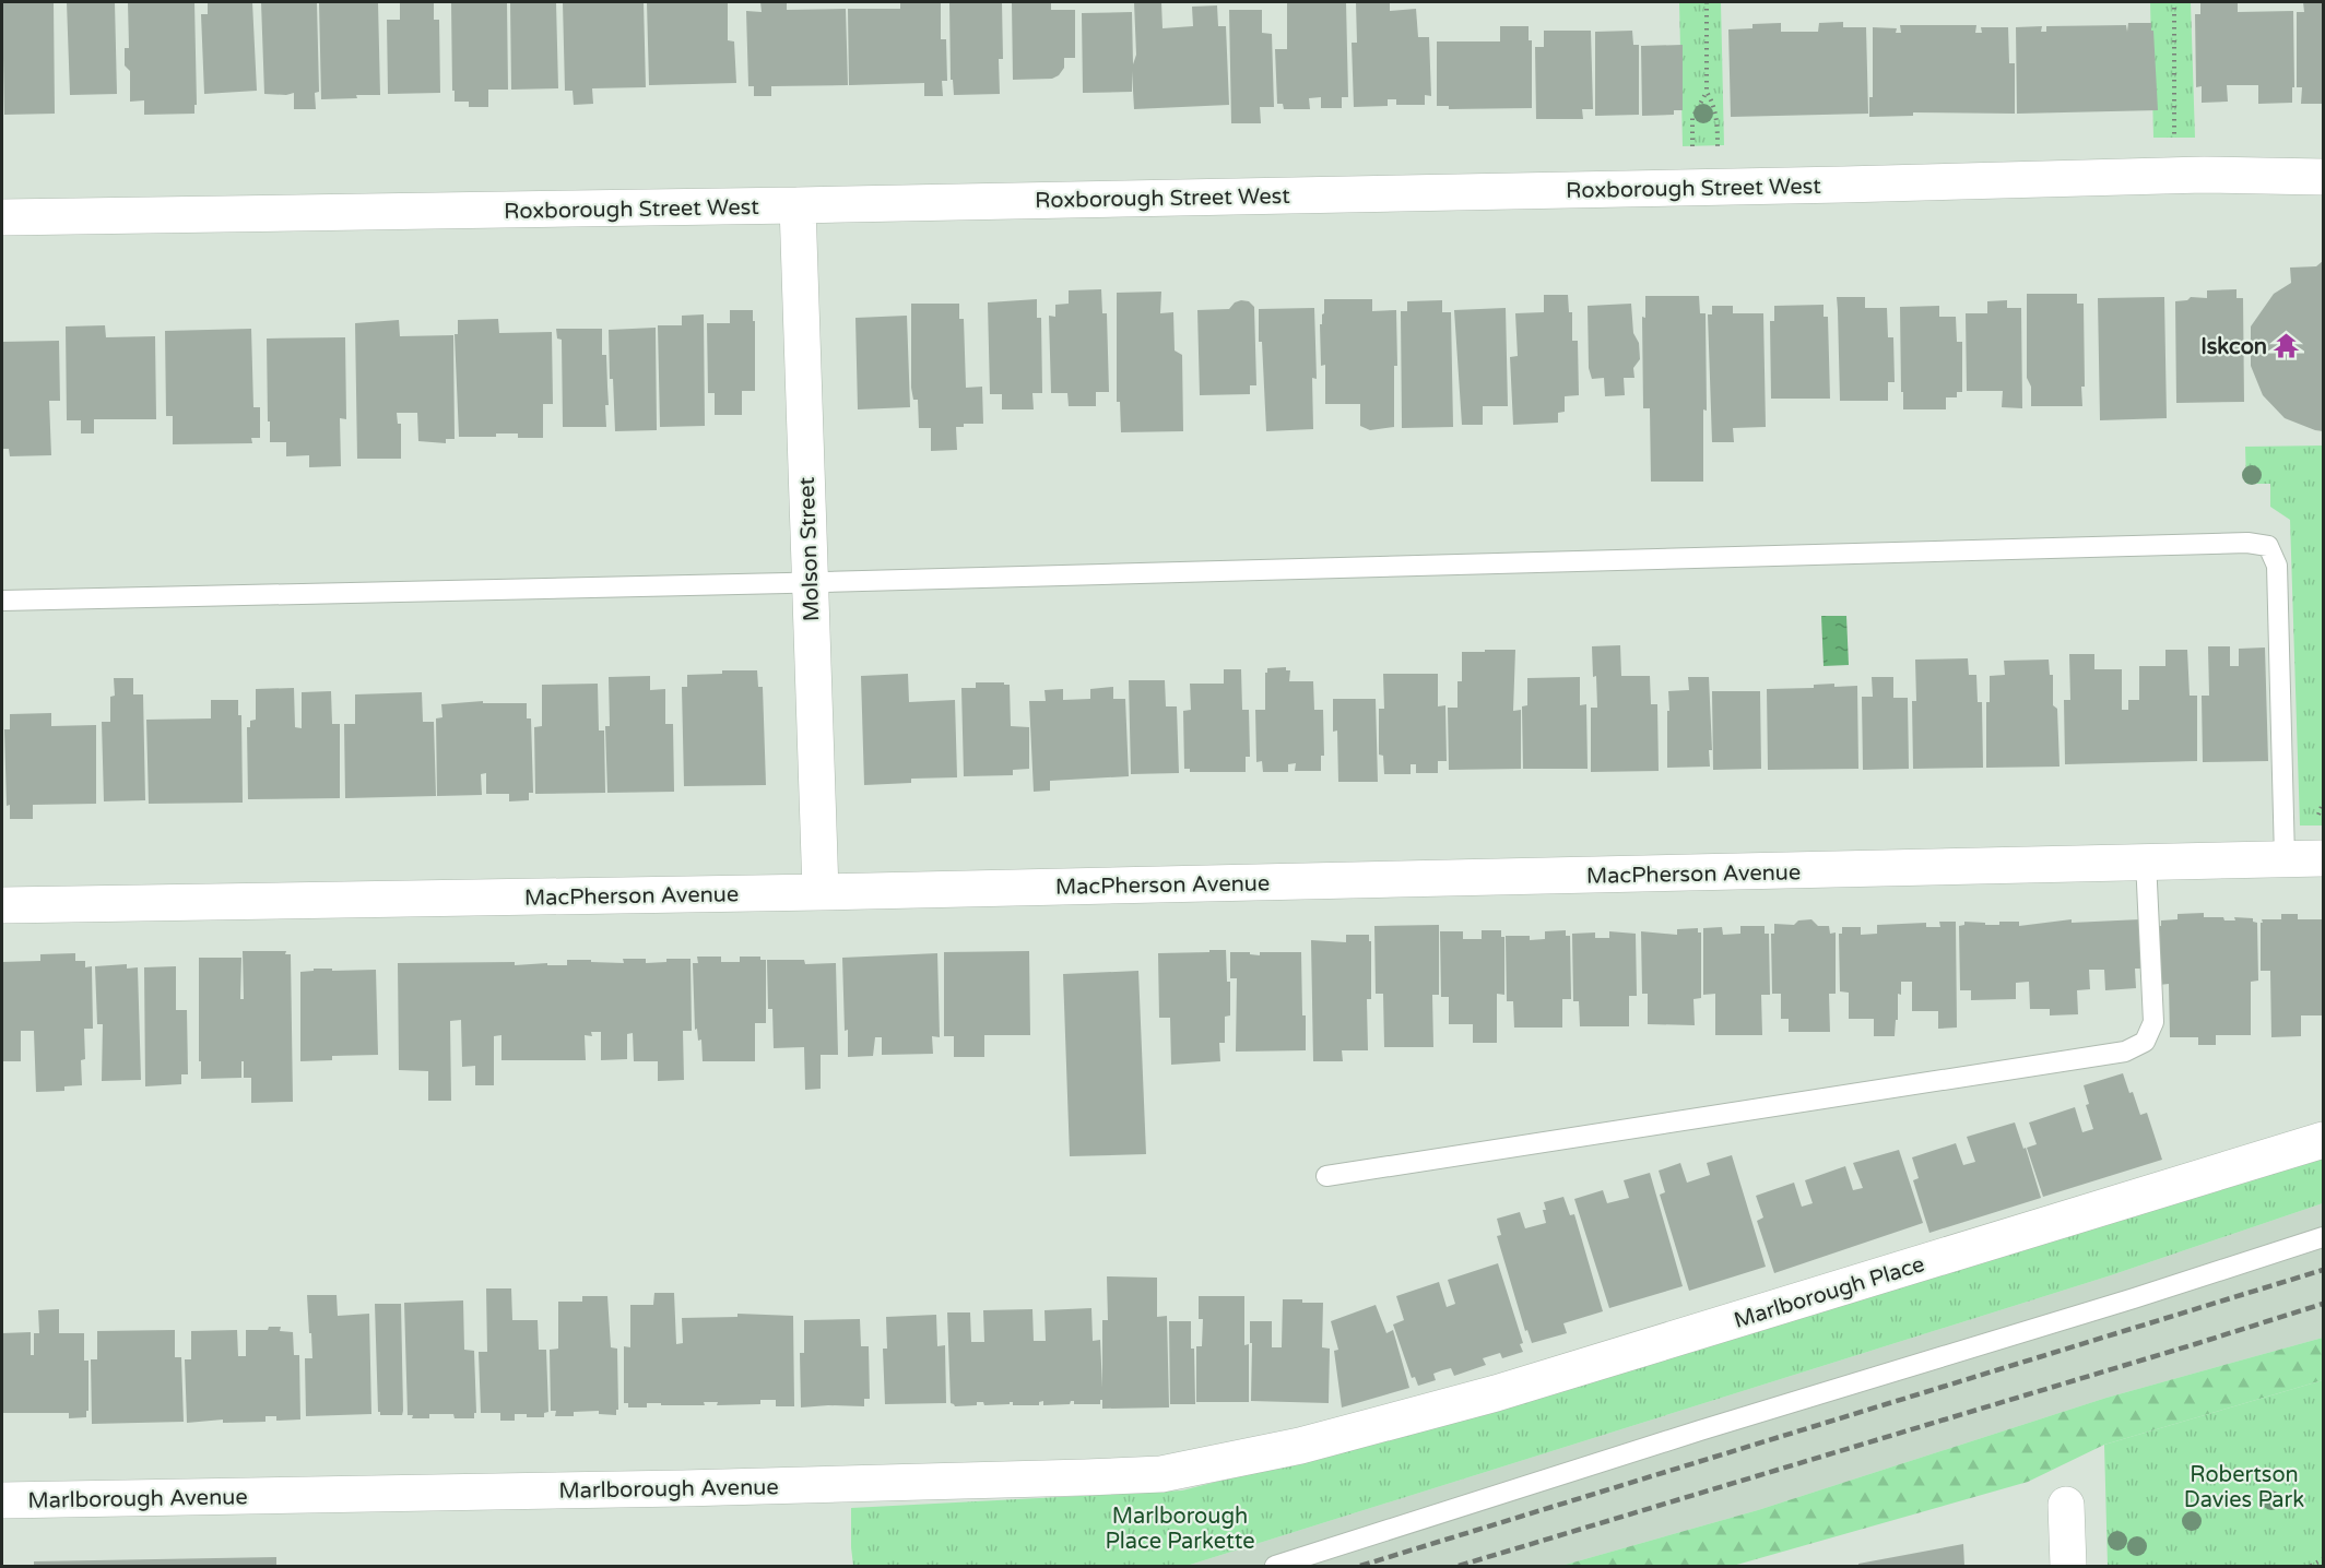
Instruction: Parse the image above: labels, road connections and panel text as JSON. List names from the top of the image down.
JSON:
{
  "streets": {
    "street": [
      "Roxborough Street West",
      "Molson Street",
      "MacPherson Avenue",
      "Marlborough Place",
      "Marlborough Avenue"
    ]
  },
  "crossings": [
    ["Roxborough Street West", "Molson Street"],
    ["Molson Street", "MacPherson Avenue"],
    ["Marlborough Place", "Marlborough Avenue"]
  ],
  "parks": ["Robertson Davies Park", "Marlborough Place Parkette"],
  "places": {
    "temple": ["Iskcon"]
  }
}
